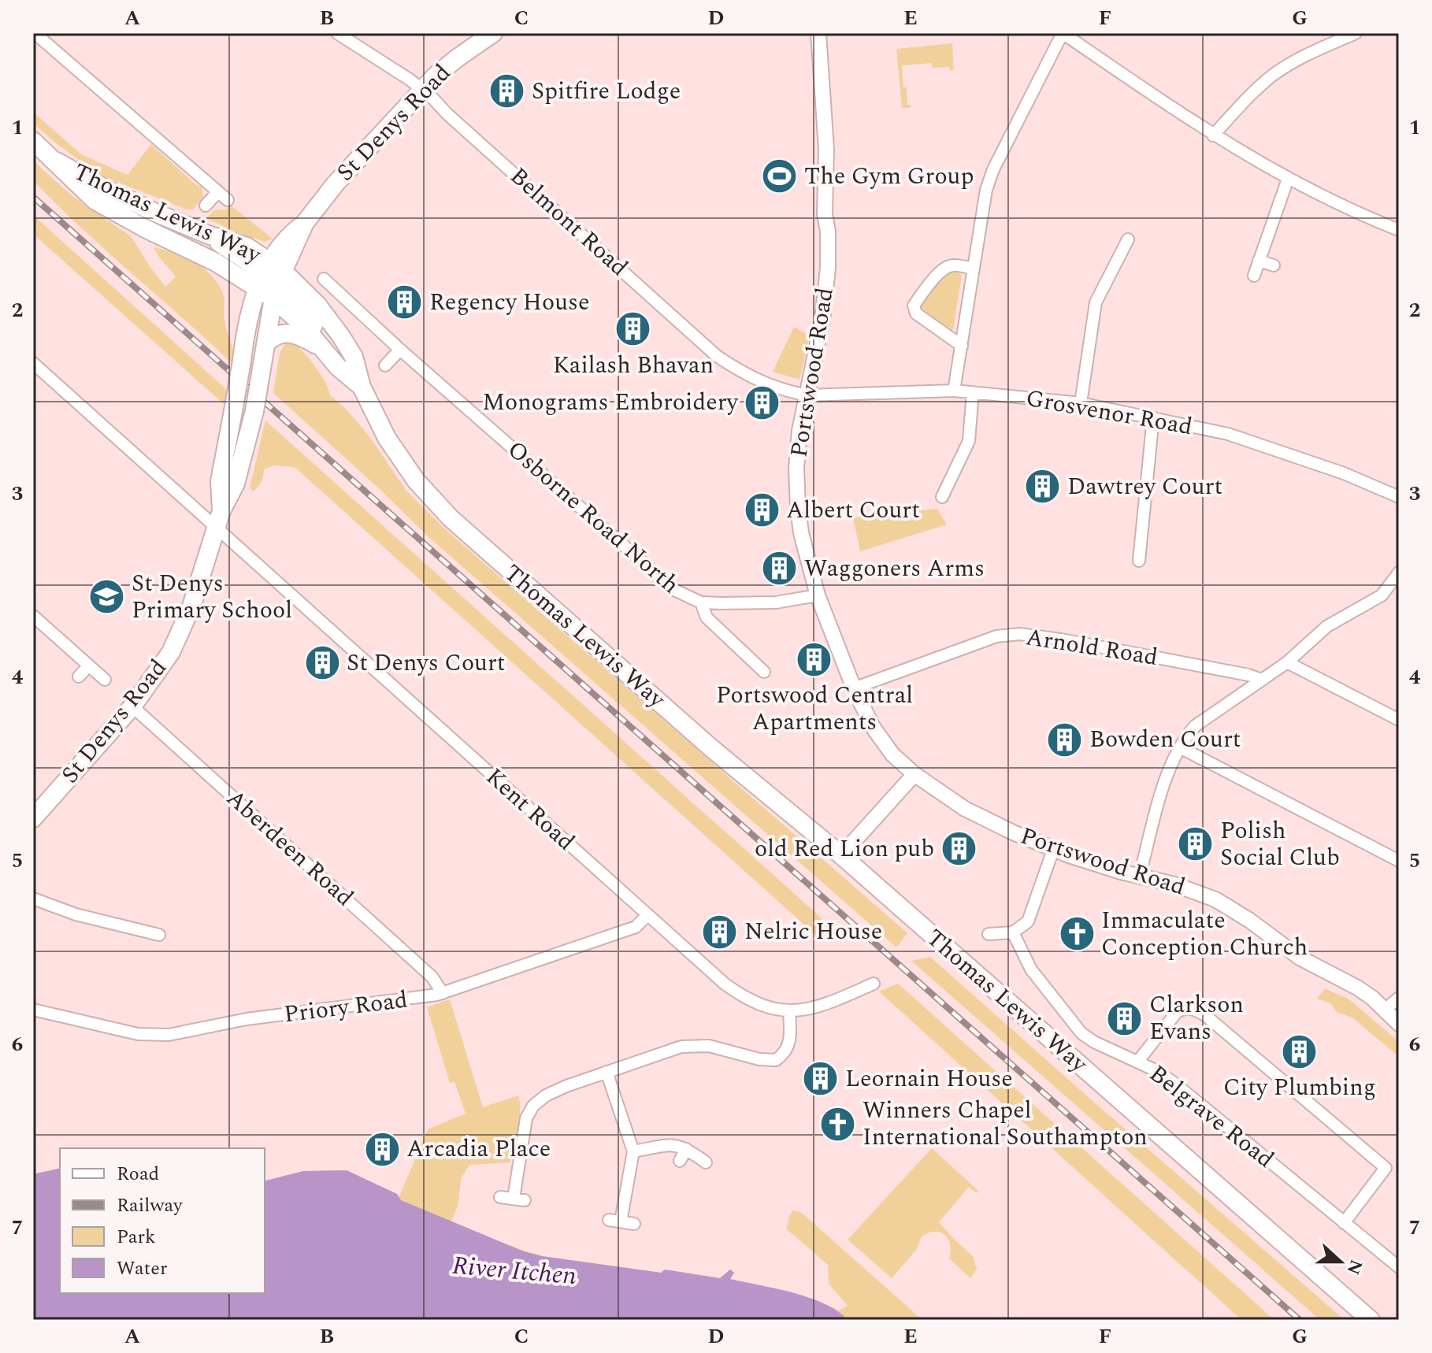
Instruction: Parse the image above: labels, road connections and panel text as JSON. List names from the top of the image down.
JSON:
{
  "streets": {
    "main road": ["St Denys Road", "Thomas Lewis Way"],
    "street": [
      "Belmont Road",
      "Portswood Road",
      "Grosvenor Road",
      "Osborne Road North",
      "Arnold Road",
      "Kent Road",
      "Aberdeen Road",
      "Priory Road",
      "Belgrave Road"
    ]
  },
  "crossings": [
    ["St Denys Road", "Thomas Lewis Way"],
    ["St Denys Road", "Belmont Road"],
    ["St Denys Road", "Kent Road"],
    ["St Denys Road", "Aberdeen Road"],
    ["Belmont Road", "Portswood Road"],
    ["Belmont Road", "Grosvenor Road"],
    ["Portswood Road", "Grosvenor Road"],
    ["Portswood Road", "Osborne Road North"],
    ["Portswood Road", "Arnold Road"],
    ["Kent Road", "Priory Road"],
    ["Aberdeen Road", "Priory Road"]
  ],
  "water": ["River Itchen"],
  "places": {
    "building": [
      "Spitfire Lodge",
      "Regency House",
      "Kailash Bhavan",
      "Monograms Embroidery",
      "Dawtrey Court",
      "Albert Court",
      "Waggoners Arms",
      "Portswood Central Apartments",
      "St Denys Court",
      "Bowden Court",
      "Polish Social Club",
      "old Red Lion pub",
      "Nelric House",
      "Clarkson Evans",
      "City Plumbing",
      "Leornain House",
      "Arcadia Place"
    ],
    "sports": ["The Gym Group"],
    "school or university": ["St Denys Primary School"],
    "church": ["Immaculate Conception Church", "Winners Chapel International Southampton"]
  },
  "legend": [
    "Road",
    "Railway",
    "Park",
    "Water"
  ],
  "north": "right",
  "grid": {
    "columns": [
      "A",
      "B",
      "C",
      "D",
      "E",
      "F",
      "G"
    ],
    "rows": [
      "1",
      "2",
      "3",
      "4",
      "5",
      "6",
      "7"
    ]
  }
}
